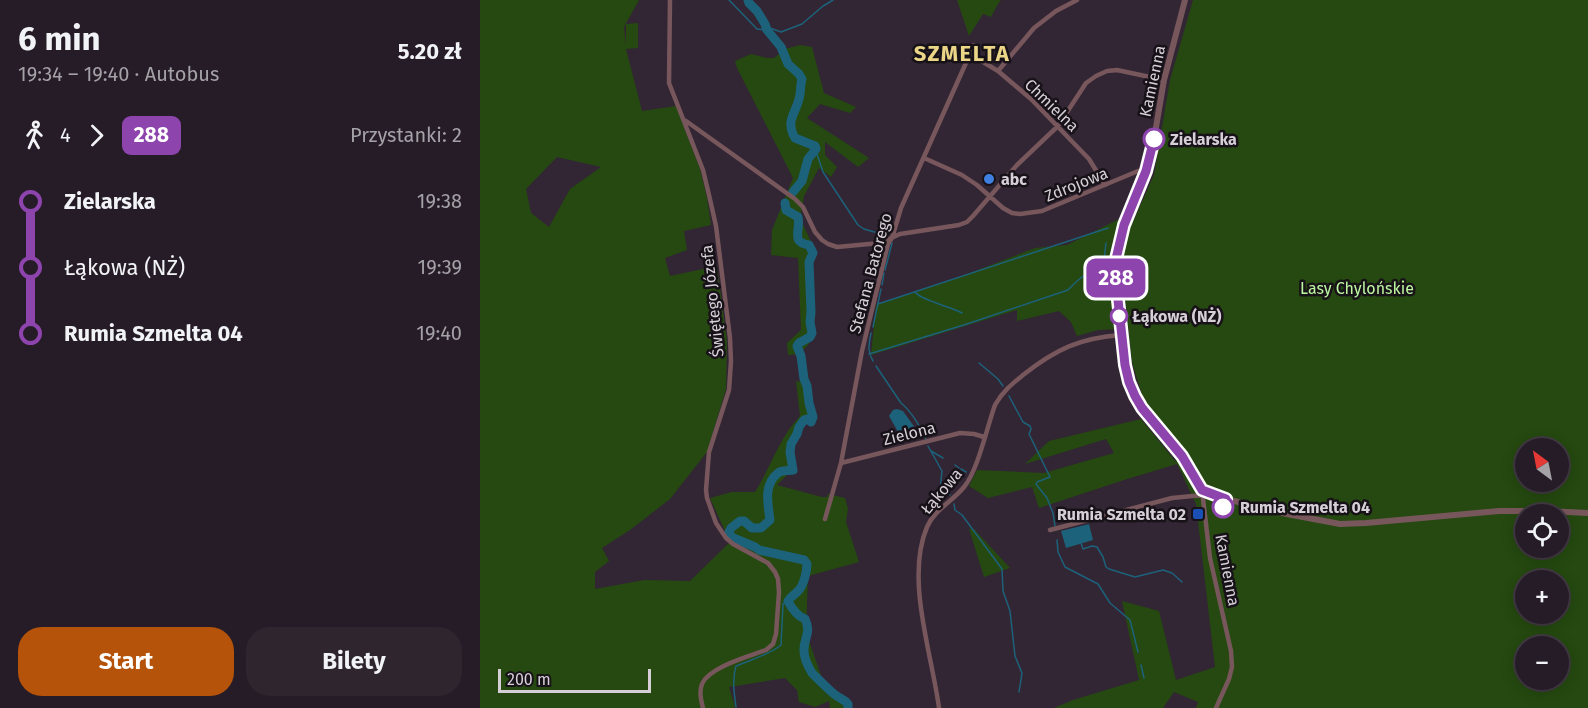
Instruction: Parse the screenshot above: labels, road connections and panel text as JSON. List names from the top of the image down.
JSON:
{
  "streets": {
    "street": [
      "Kamienna",
      "Chmielna",
      "Zdrojowa",
      "Stefana Batorego",
      "Świętego Józefa",
      "Zielona",
      "Łąkowa"
    ]
  },
  "crossings": [
    ["Kamienna", "Zdrojowa"],
    ["Kamienna", "Łąkowa"],
    ["Chmielna", "Zdrojowa"],
    ["Chmielna", "Stefana Batorego"],
    ["Zdrojowa", "Stefana Batorego"],
    ["Stefana Batorego", "Zielona"],
    ["Zielona", "Łąkowa"]
  ],
  "districts": ["SZMELTA"],
  "parks": ["Lasy Chylońskie"],
  "places": {
    "other": [
      "Zielarska",
      "abc",
      "Łąkowa (NŻ)",
      "Rumia Szmelta 04"
    ],
    "transit": ["Rumia Szmelta 02"]
  },
  "lines": ["bus line 288"],
  "scale_bar": "200 m",
  "north": "top left",
  "page": {
    "heading": ["6 min", "19:34 – 19:40 · Autobus", "5.20 zł"],
    "on_map": "288",
    "legs": ["4", "288", "Przystanki: 2"],
    "list": [
      {
        "name": "Zielarska",
        "value": "19:38"
      },
      {
        "name": "Łąkowa (NŻ)",
        "value": "19:39"
      },
      {
        "name": "Rumia Szmelta 04",
        "value": "19:40"
      }
    ],
    "map_buttons": ["+", "−"],
    "buttons": ["Start", "Bilety"],
    "scale": "200 m"
  }
}
